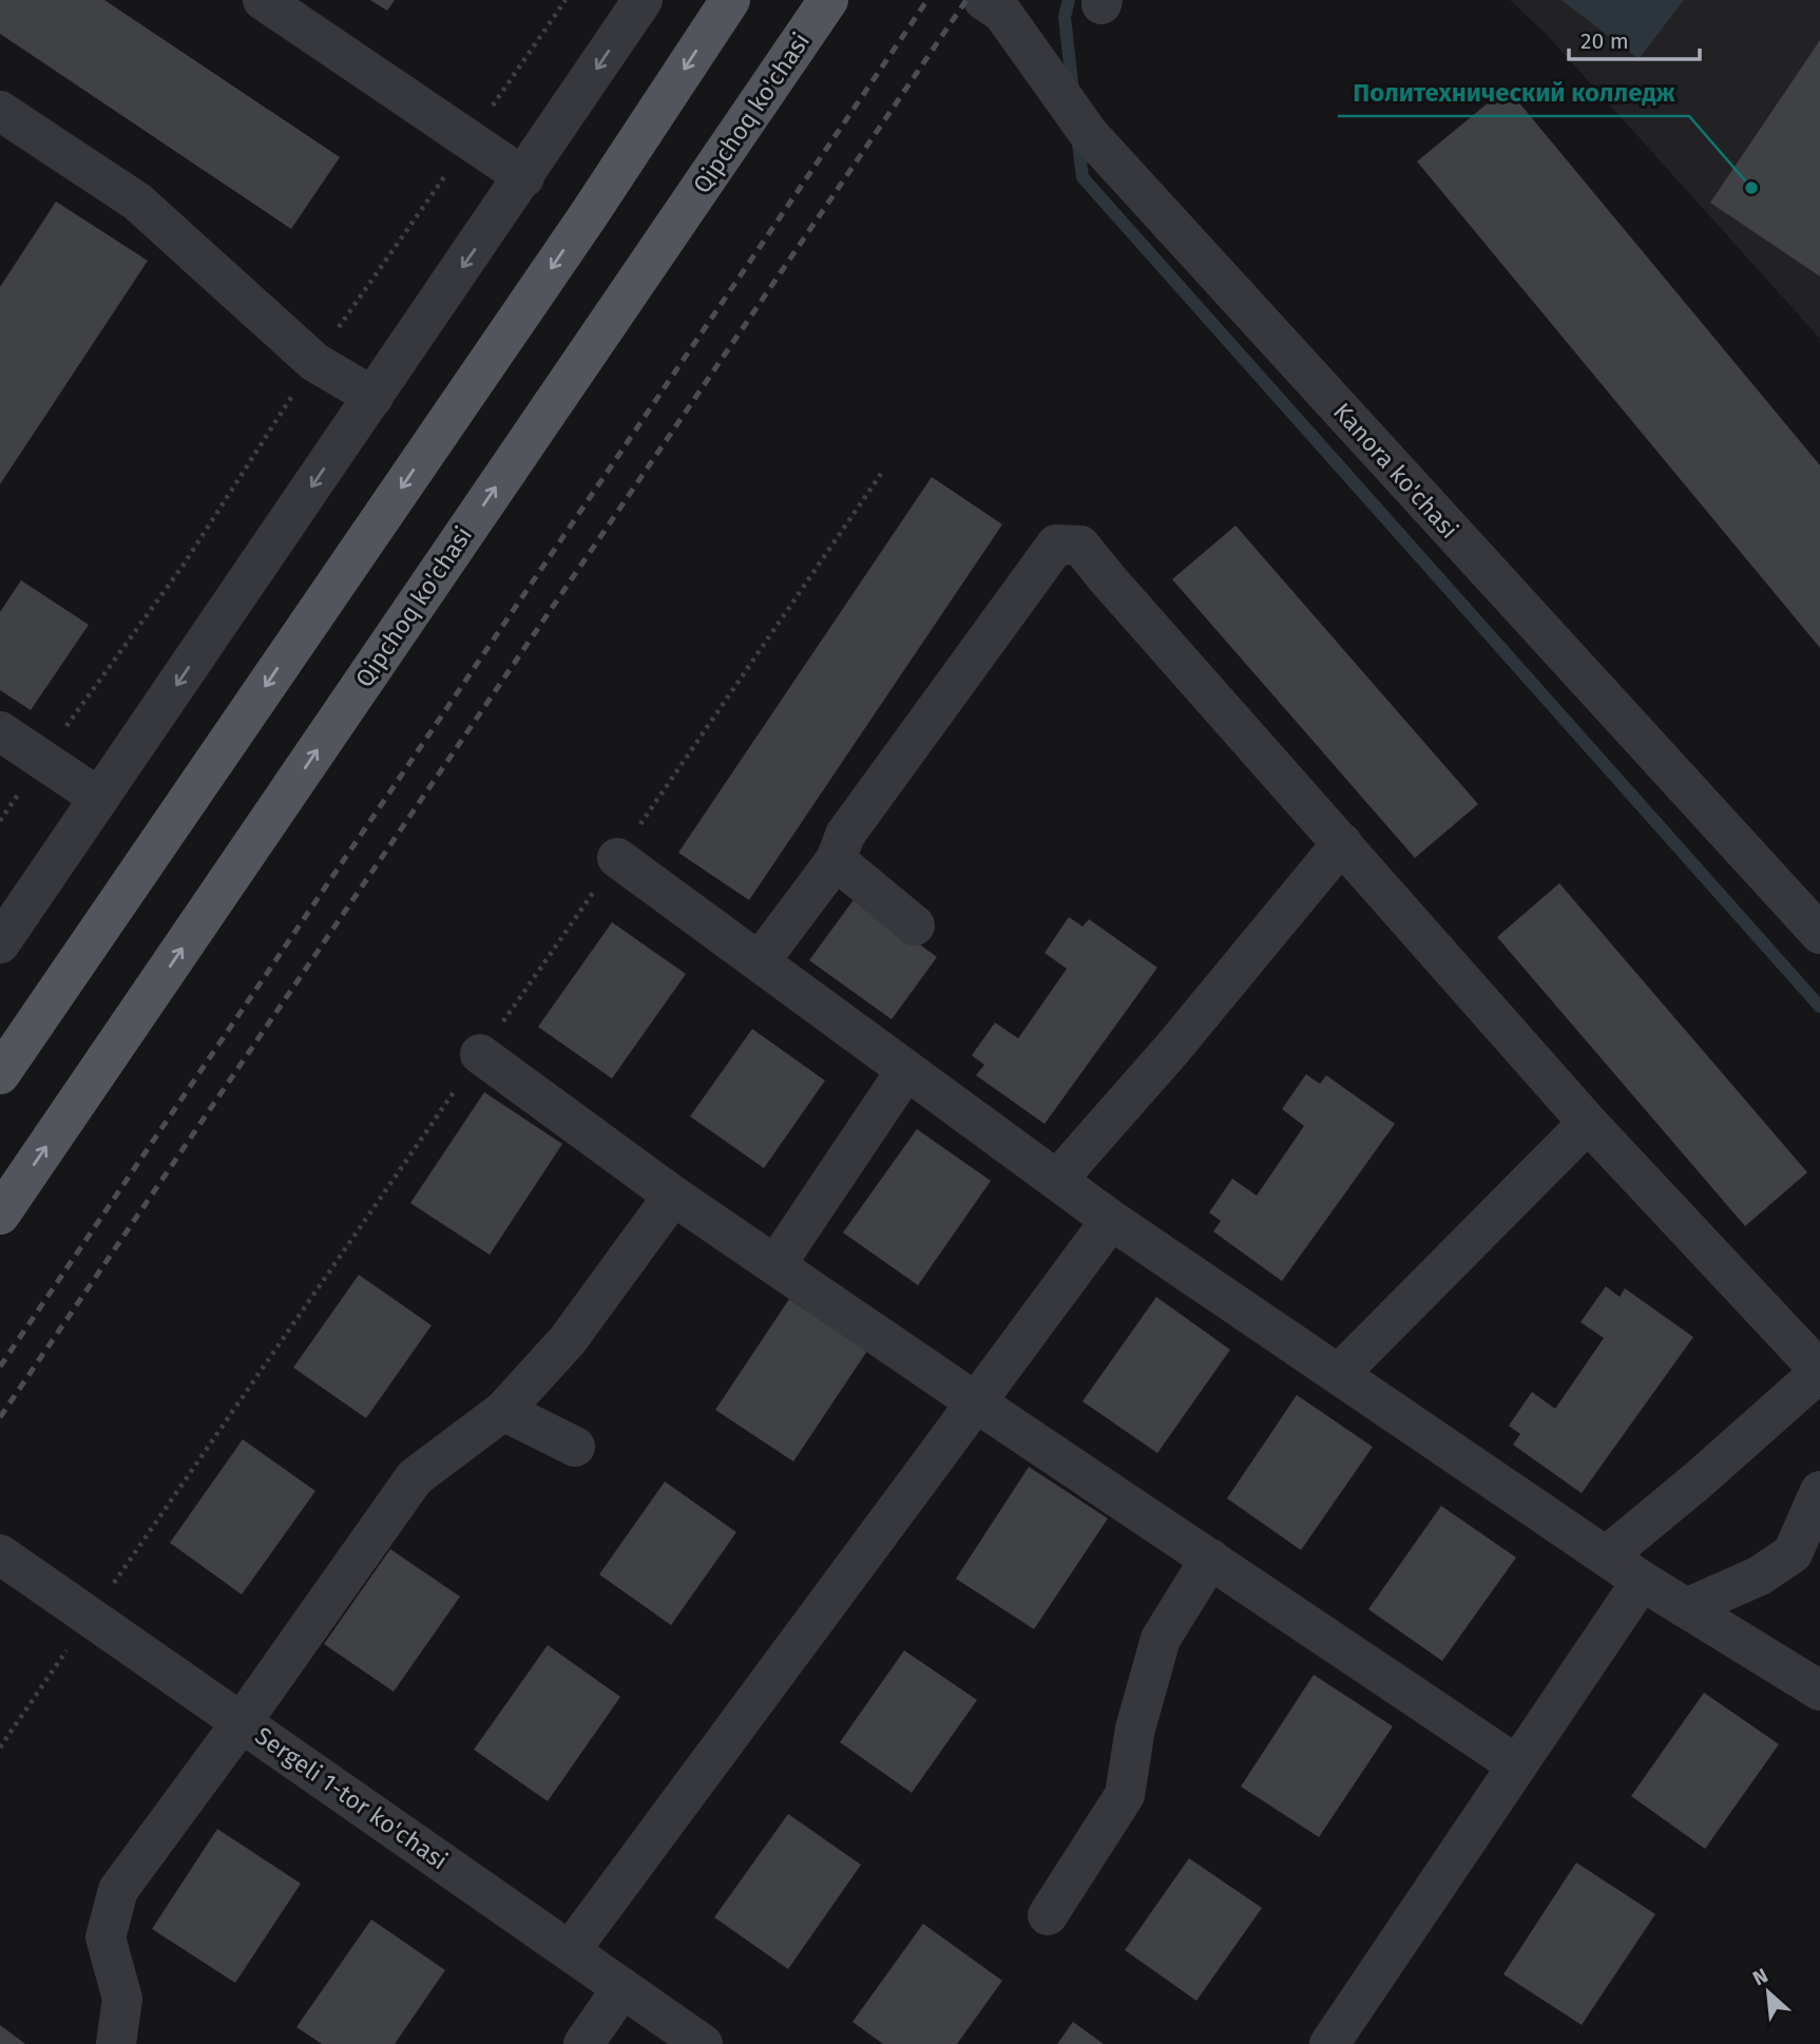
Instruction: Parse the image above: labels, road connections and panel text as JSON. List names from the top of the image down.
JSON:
{
  "streets": {
    "main road": ["Qipchoq ko'chasi"],
    "street": ["Kanora ko'chasi", "Sergeli 1-tor ko'chasi"]
  },
  "places": ["Политехнический колледж"],
  "scale_bar": "20 m",
  "north": "top left"
}
